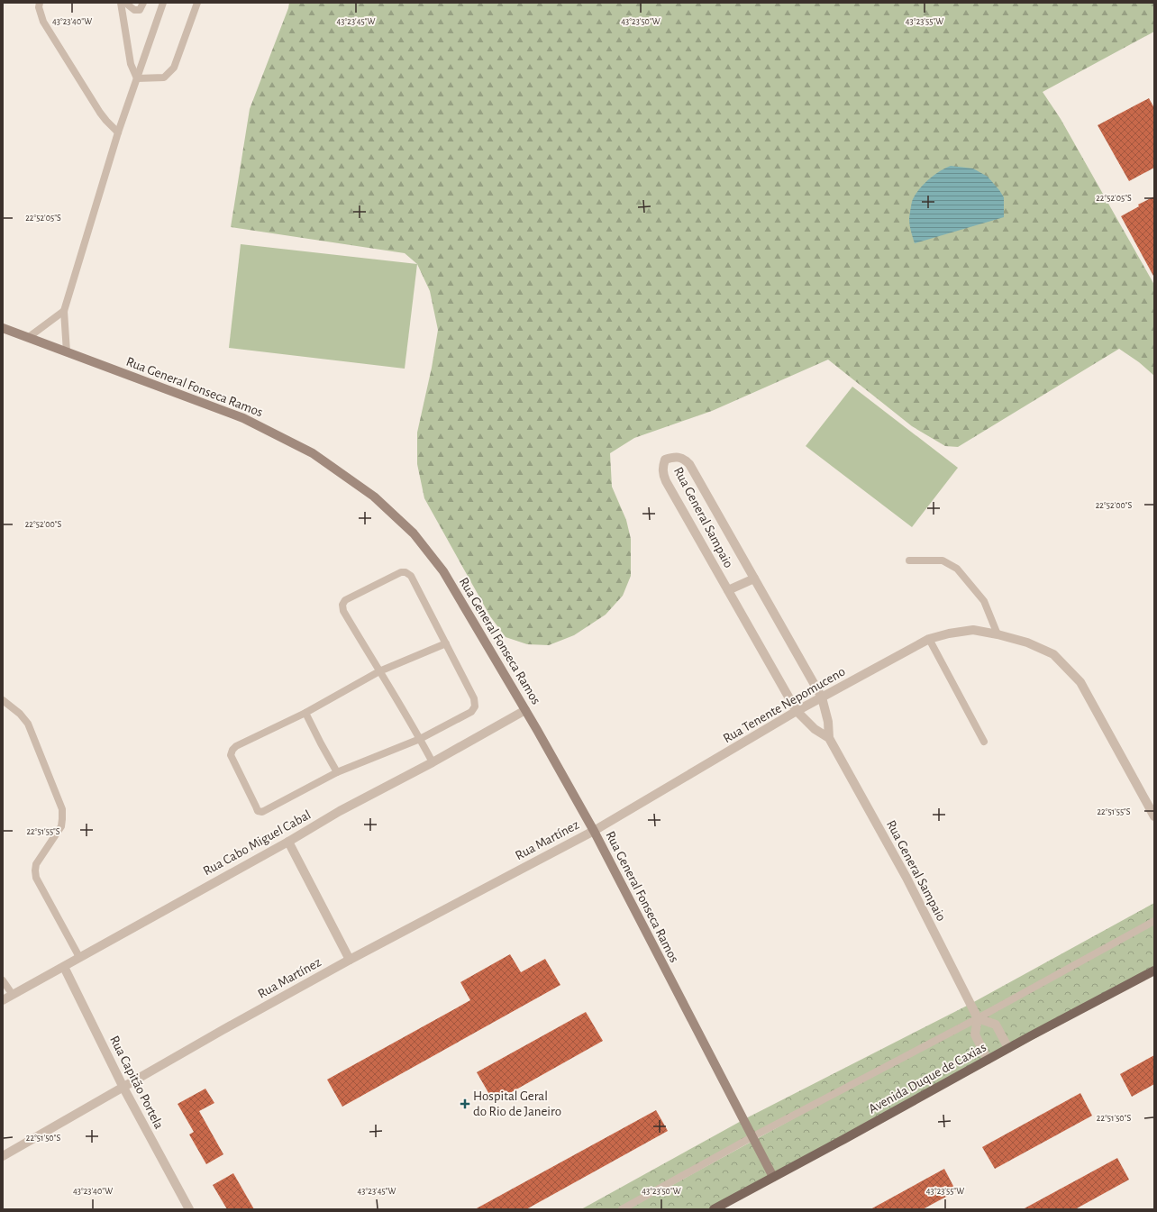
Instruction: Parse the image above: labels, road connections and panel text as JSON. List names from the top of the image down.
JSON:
{
  "streets": {
    "main road": ["Avenida Duque de Caxias"],
    "street": [
      "Rua General Fonseca Ramos",
      "Rua General Sampaio",
      "Rua Tenente Nepomuceno",
      "Rua Martínez",
      "Rua Cabo Miguel Cabal",
      "Rua Capitão Portela"
    ]
  },
  "crossings": [
    ["Rua General Fonseca Ramos", "Rua Tenente Nepomuceno"],
    ["Rua General Fonseca Ramos", "Rua Martínez"],
    ["Rua General Fonseca Ramos", "Rua Cabo Miguel Cabal"],
    ["Rua General Fonseca Ramos", "Avenida Duque de Caxias"],
    ["Rua General Sampaio", "Rua Tenente Nepomuceno"],
    ["Rua Tenente Nepomuceno", "Rua Martínez"],
    ["Rua Martínez", "Rua Capitão Portela"],
    ["Rua Cabo Miguel Cabal", "Rua Capitão Portela"]
  ],
  "places": {
    "health": ["Hospital Geral do Rio de Janeiro"]
  },
  "coordinates": [
    "43°23'40\"W",
    "43°23'45\"W",
    "43°23'50\"W",
    "43°23'55\"W",
    "22°52'05\"S",
    "22°52'00\"S",
    "22°51'55\"S",
    "22°51'50\"S"
  ]
}
